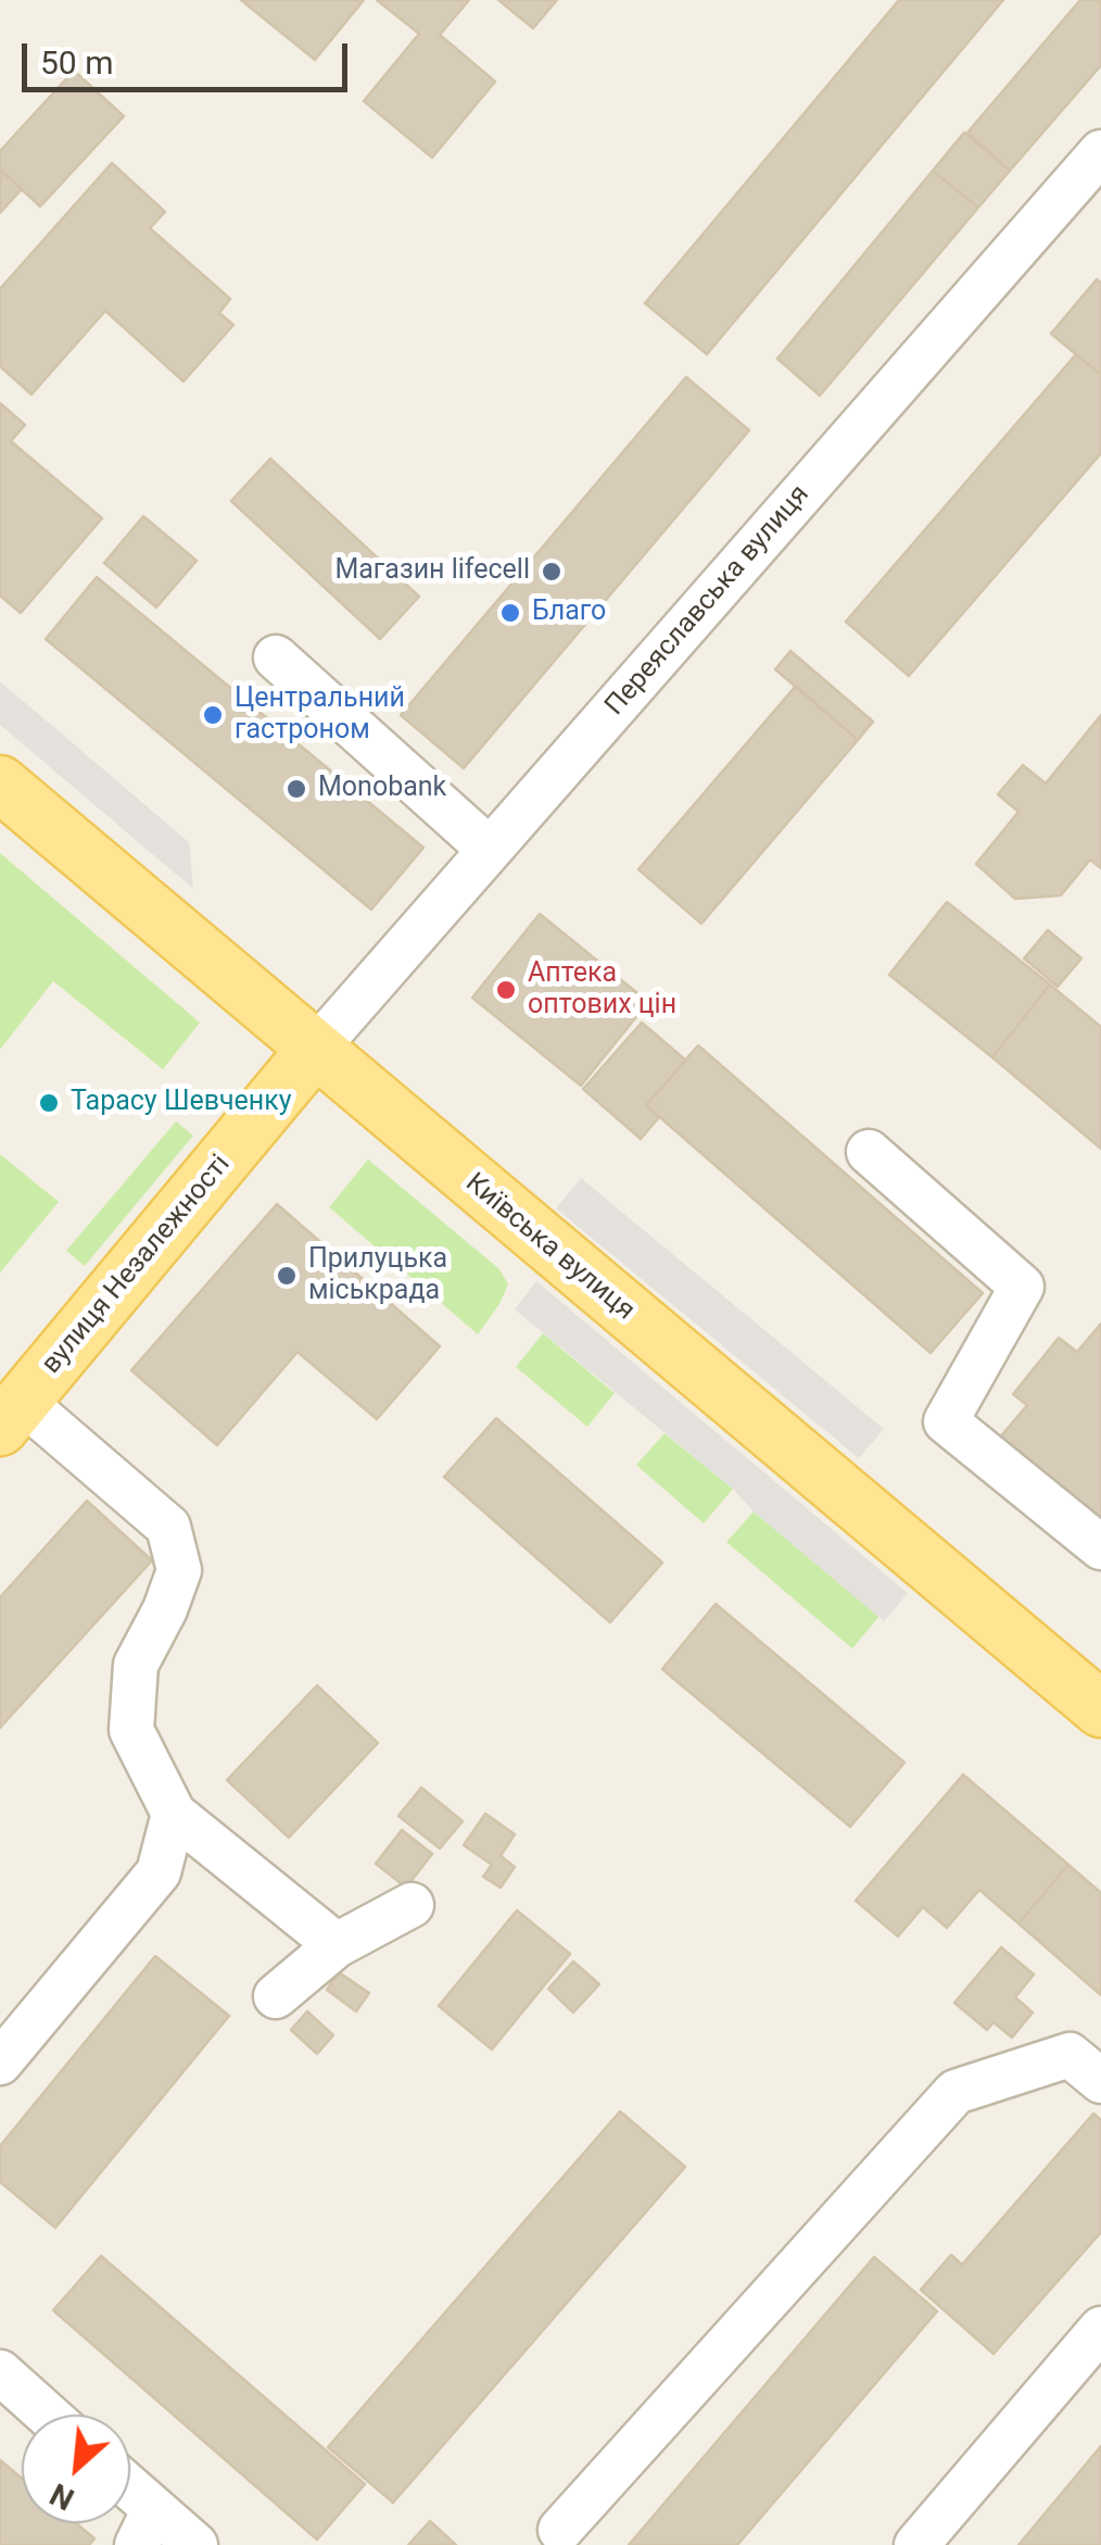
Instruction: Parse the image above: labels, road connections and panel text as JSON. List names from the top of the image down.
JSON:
{
  "streets": {
    "main road": ["Київська вулиця", "вулиця Незалежності"],
    "street": ["Переяславська вулиця"]
  },
  "crossings": [
    ["Переяславська вулиця", "Київська вулиця"],
    ["Переяславська вулиця", "вулиця Незалежності"],
    ["Київська вулиця", "вулиця Незалежності"]
  ],
  "places": [
    "Магазин lifecell",
    "Благо",
    "Центральний гастроном",
    "Monobank",
    "Аптека оптових цін",
    "Тарасу Шевченку",
    "Прилуцька міськрада"
  ],
  "scale_bar": "50 m",
  "north": "bottom left"
}
